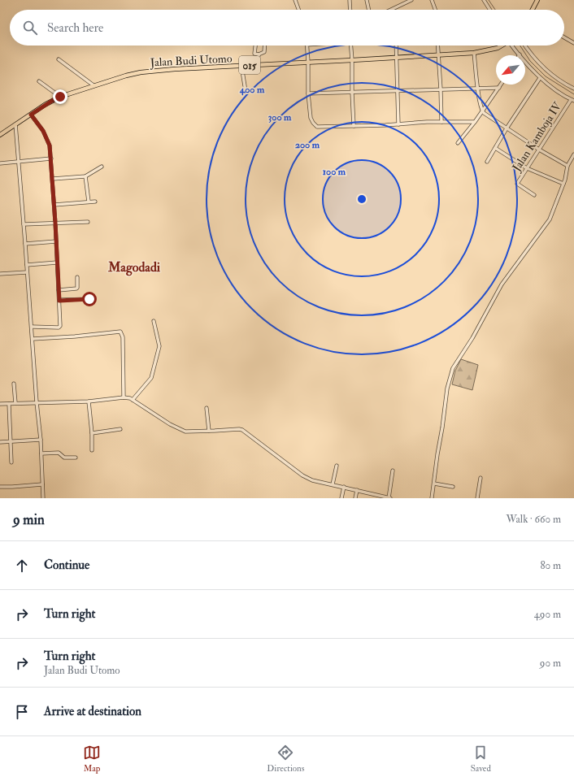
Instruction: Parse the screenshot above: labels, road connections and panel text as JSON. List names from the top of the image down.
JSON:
{
  "streets": {
    "main road": ["Jalan Budi Utomo", "015"],
    "street": ["Jalan Kamboja IV"]
  },
  "districts": ["Magodadi"],
  "north": "bottom left",
  "page": {
    "search": "Search here",
    "heading": ["9 min", "Walk · 660 m"],
    "list": [
      ["Continue", "80 m"],
      ["Turn right", "490 m"],
      ["Turn right", "Jalan Budi Utomo", "90 m"],
      "Arrive at destination"
    ],
    "nav": ["Map", "Directions", "Saved"]
  },
  "rings": [
    "400 m",
    "300 m",
    "200 m",
    "100 m"
  ]
}
